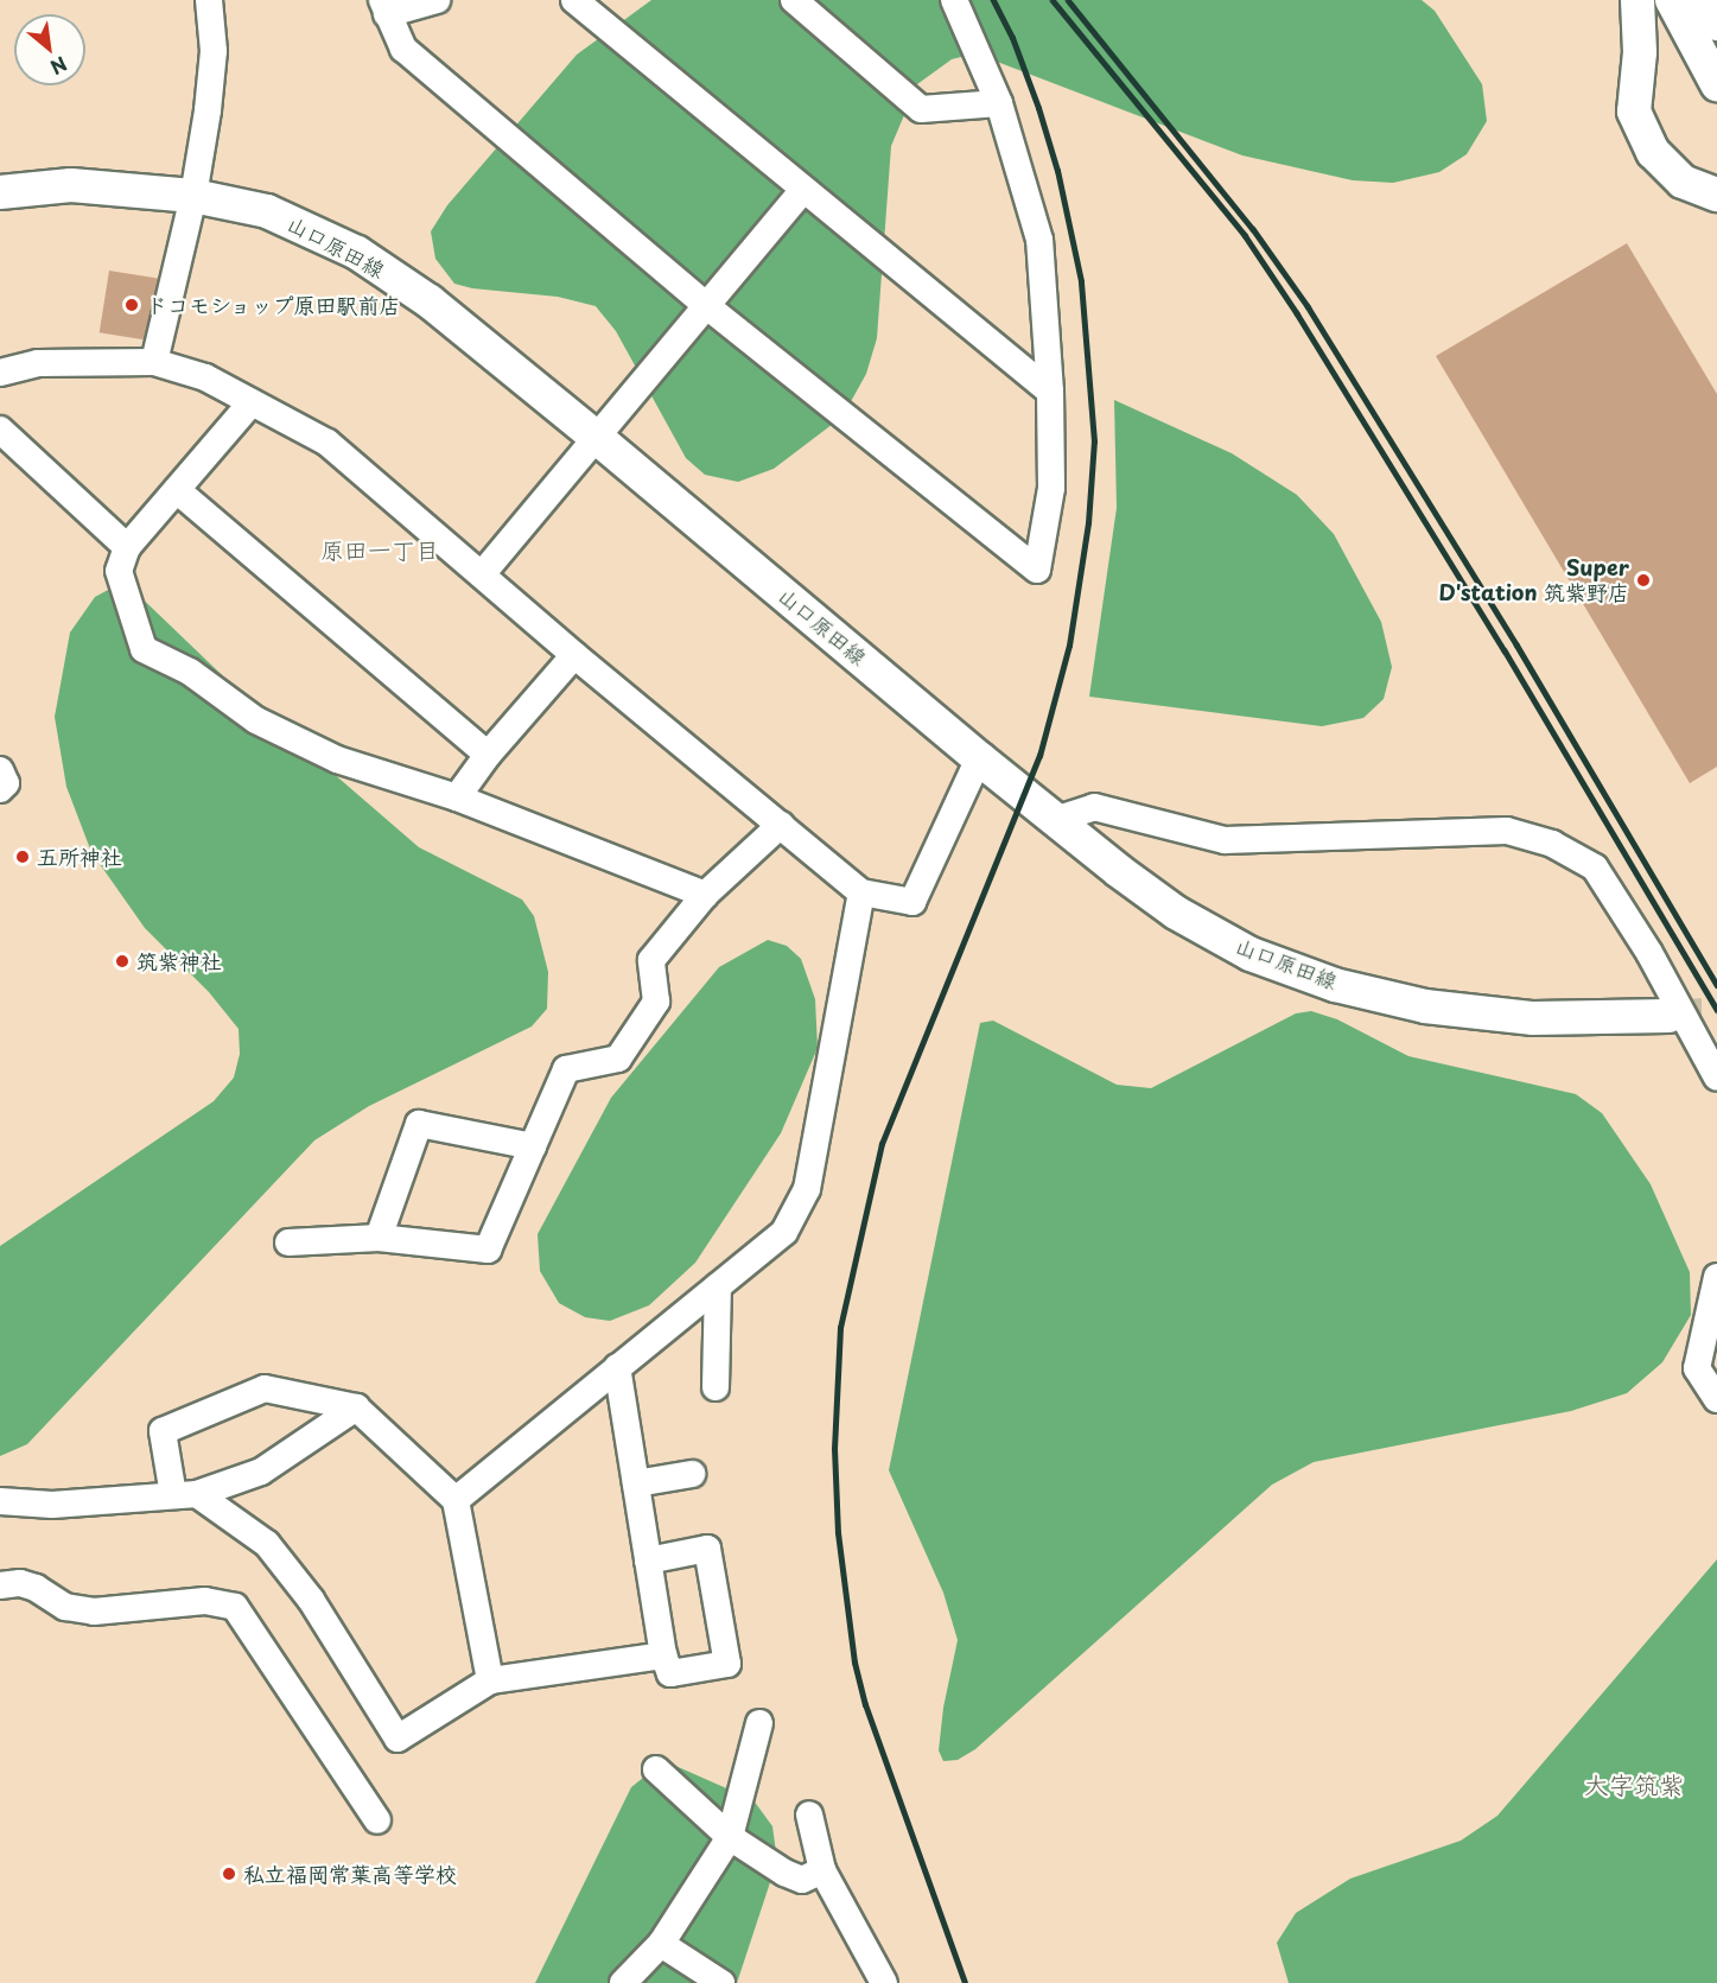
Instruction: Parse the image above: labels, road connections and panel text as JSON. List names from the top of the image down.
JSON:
{
  "streets": {
    "main road": ["山口原田線"]
  },
  "districts": ["原田一丁目", "大字筑紫"],
  "places": [
    "ドコモショップ原田駅前店",
    "Super D'station 筑紫野店",
    "五所神社",
    "筑紫神社",
    "私立福岡常葉高等学校"
  ],
  "north": "bottom right"
}
